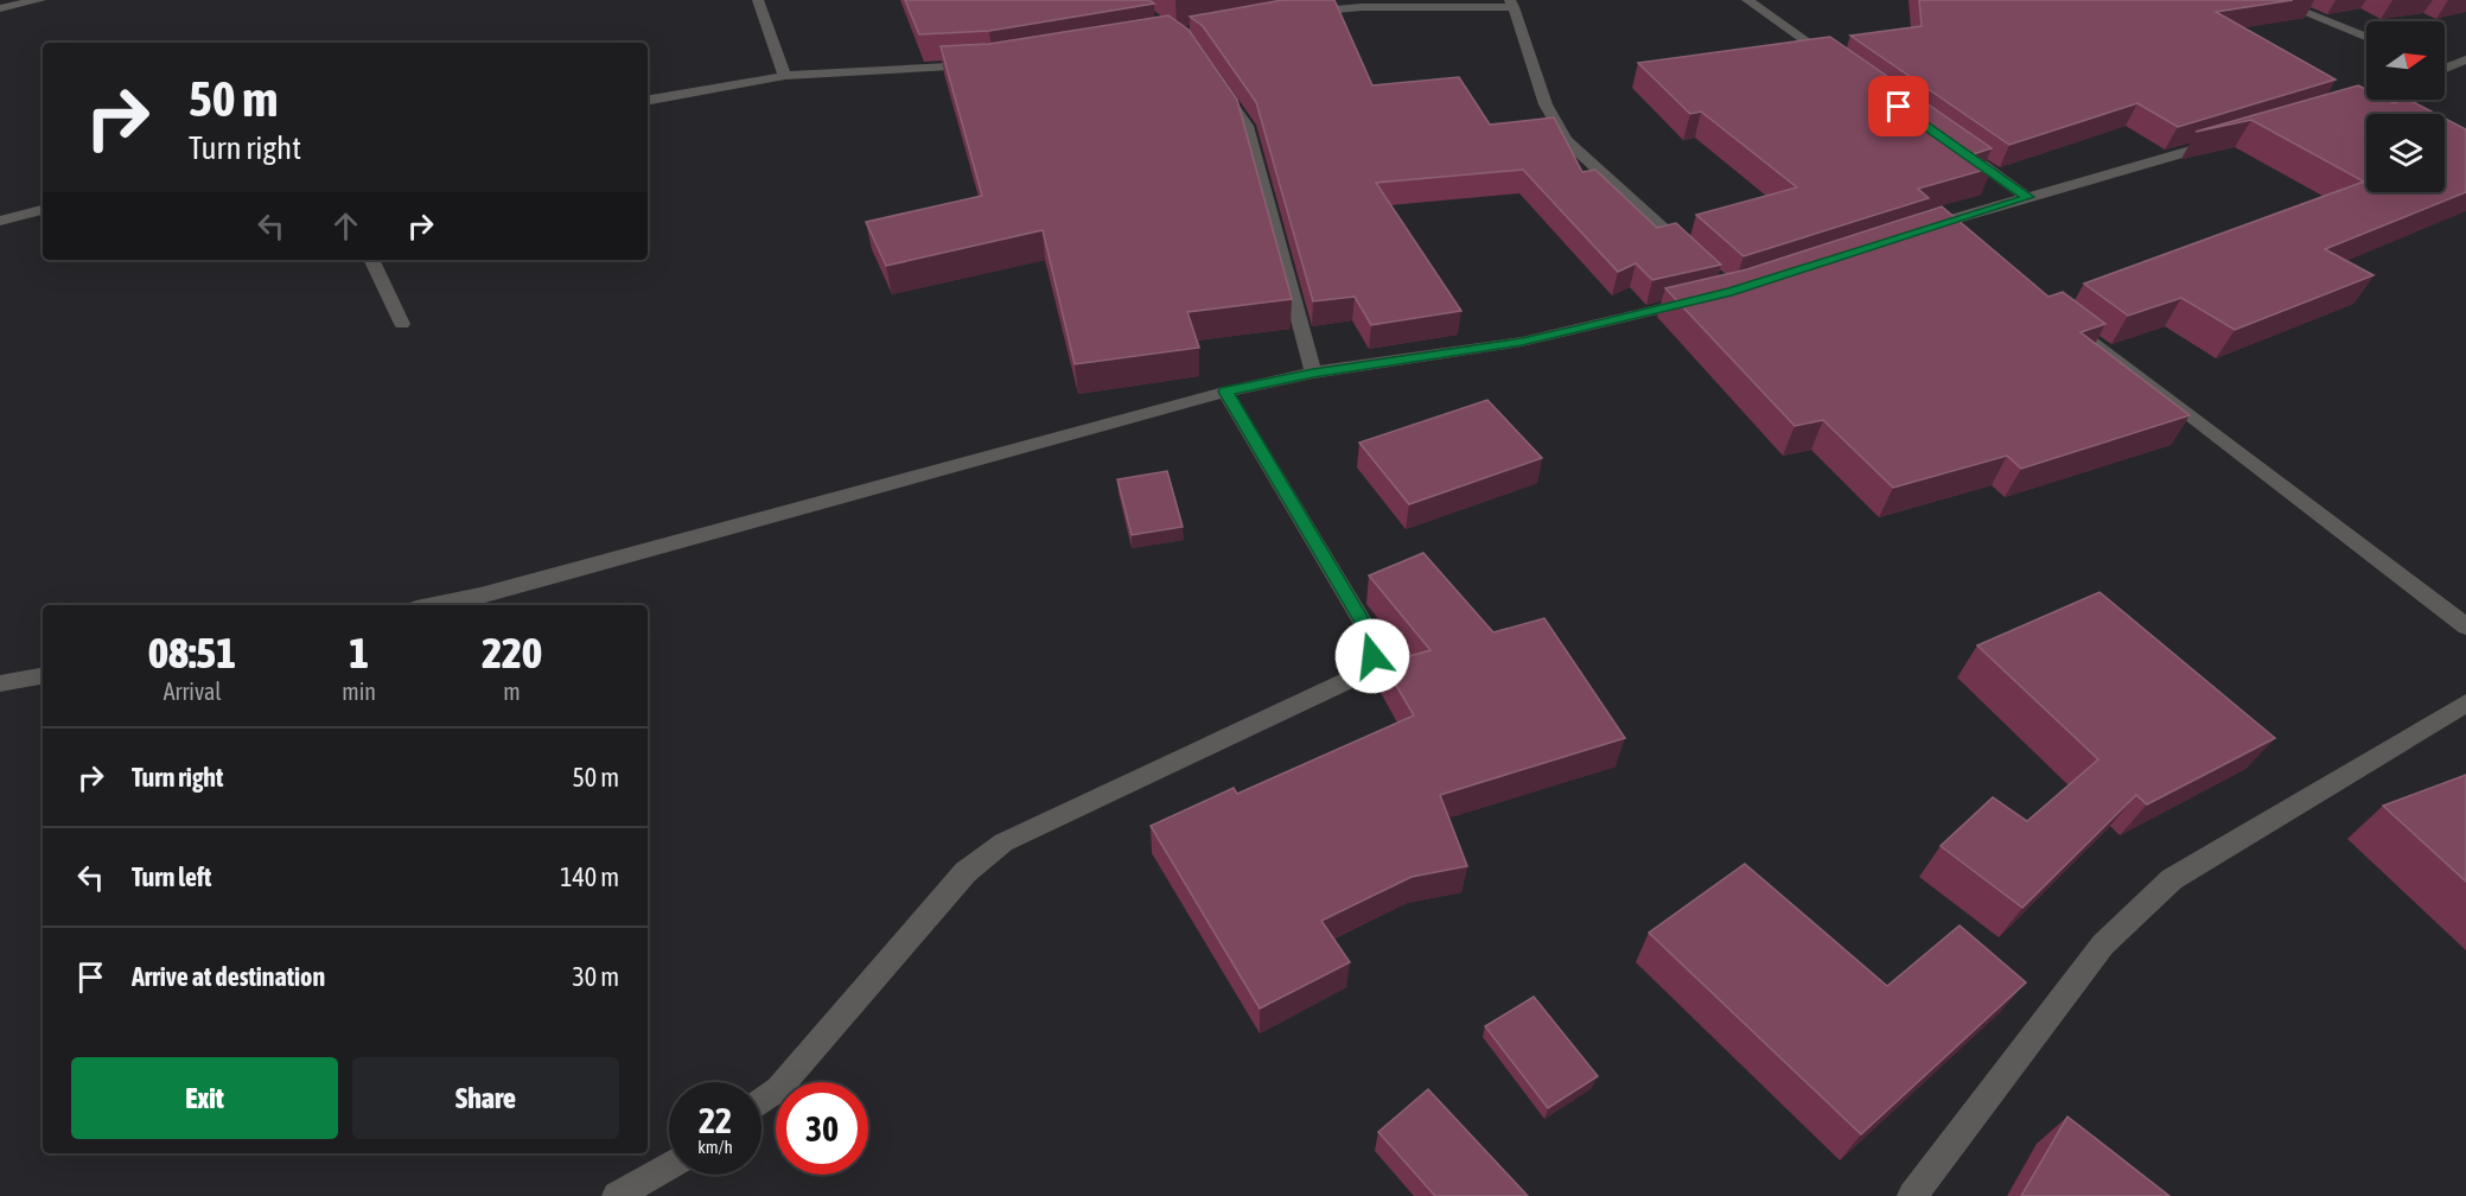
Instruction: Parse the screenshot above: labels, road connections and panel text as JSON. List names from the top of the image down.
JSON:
{
  "north": "right",
  "page": {
    "turn": ["50 m", "Turn right"],
    "eta": [
      "08:51",
      "Arrival",
      "1",
      "min",
      "220",
      "m"
    ],
    "list": [
      {
        "name": "Turn right",
        "value": "50 m"
      },
      {
        "name": "Turn left",
        "value": "140 m"
      },
      {
        "name": "Arrive at destination",
        "value": "30 m"
      }
    ],
    "buttons": ["Exit", "Share"],
    "speed": "22 km/h",
    "limit": "30"
  }
}
